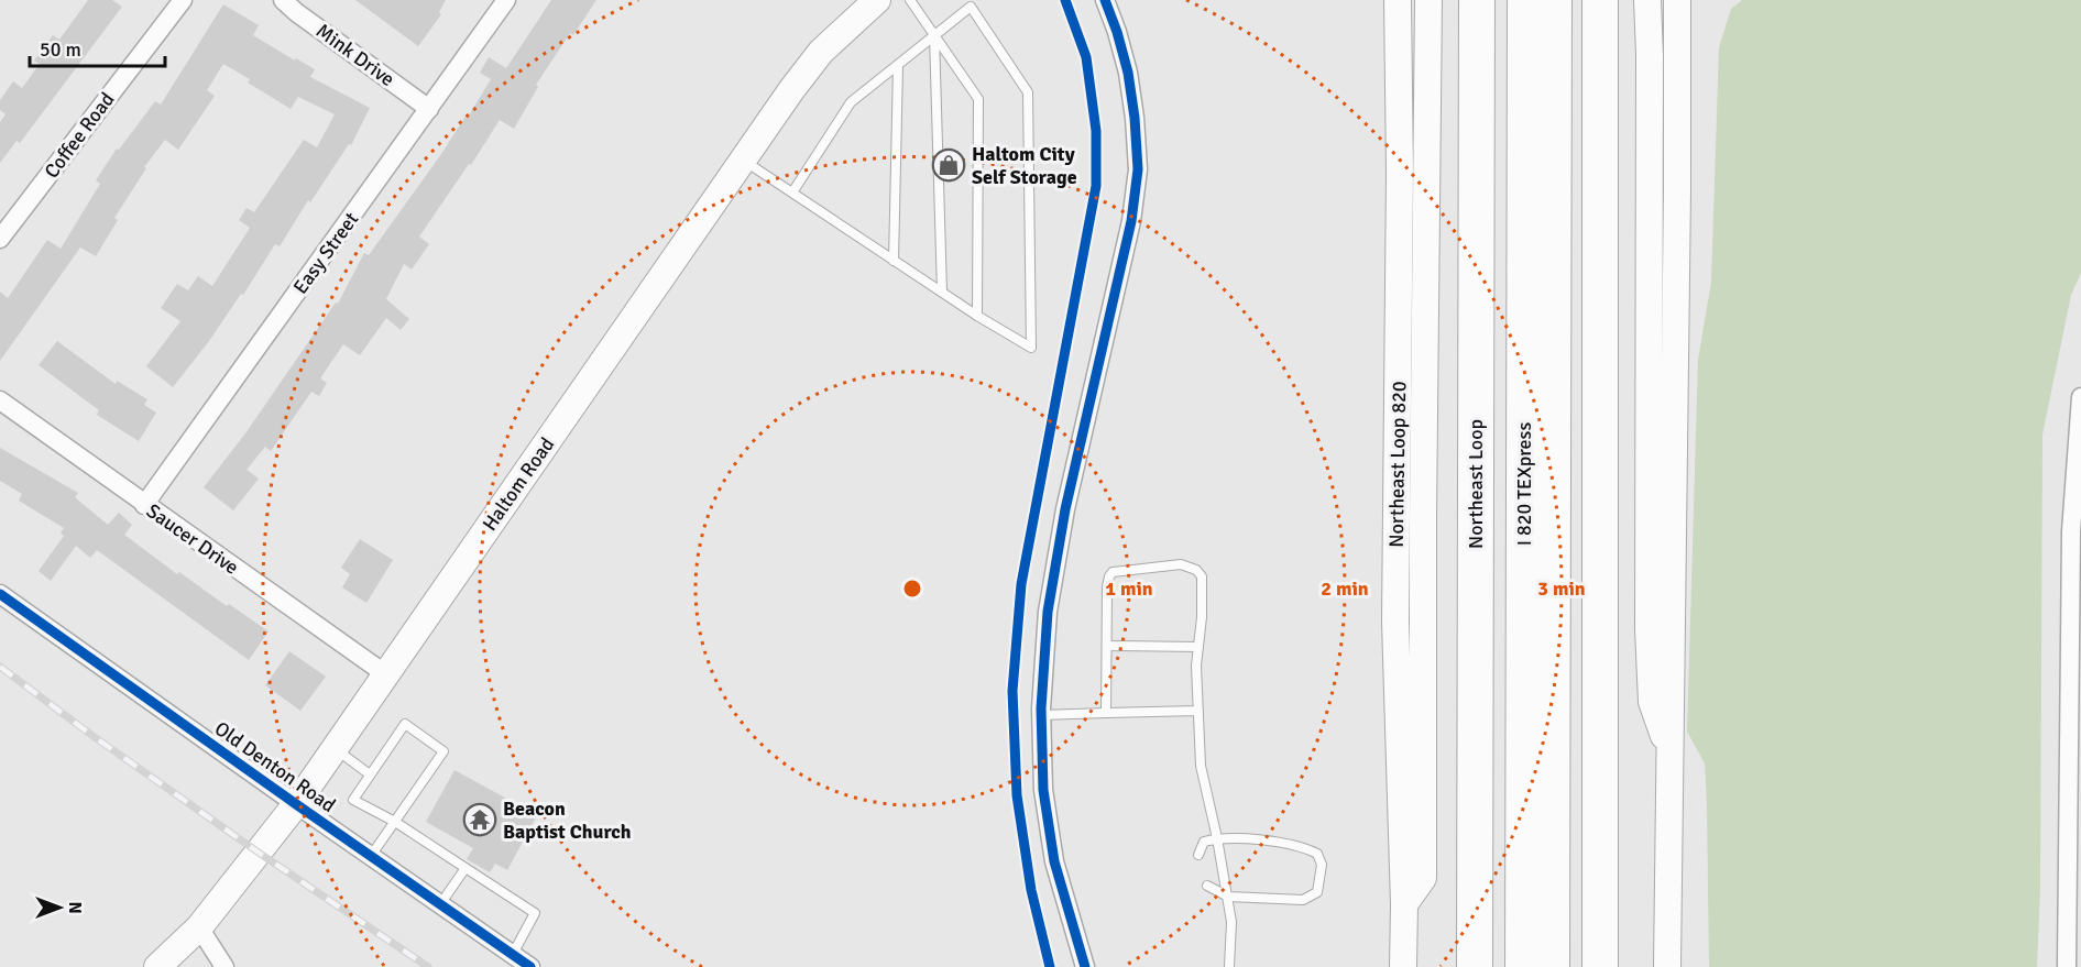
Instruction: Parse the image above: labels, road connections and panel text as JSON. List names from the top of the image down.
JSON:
{
  "streets": {
    "highway": ["Northeast Loop", "I 820 TEXpress"],
    "main road": ["Northeast Loop 820", "Haltom Road"],
    "street": [
      "Mink Drive",
      "Coffee Road",
      "Easy Street",
      "Saucer Drive",
      "Old Denton Road"
    ]
  },
  "crossings": [
    ["Mink Drive", "Easy Street"],
    ["Easy Street", "Saucer Drive"],
    ["Haltom Road", "Saucer Drive"],
    ["Haltom Road", "Old Denton Road"]
  ],
  "places": {
    "shop": ["Haltom City Self Storage"],
    "temple": ["Beacon Baptist Church"]
  },
  "scale_bar": "50 m",
  "north": "right",
  "rings": ["1 min", "2 min", "3 min"]
}
